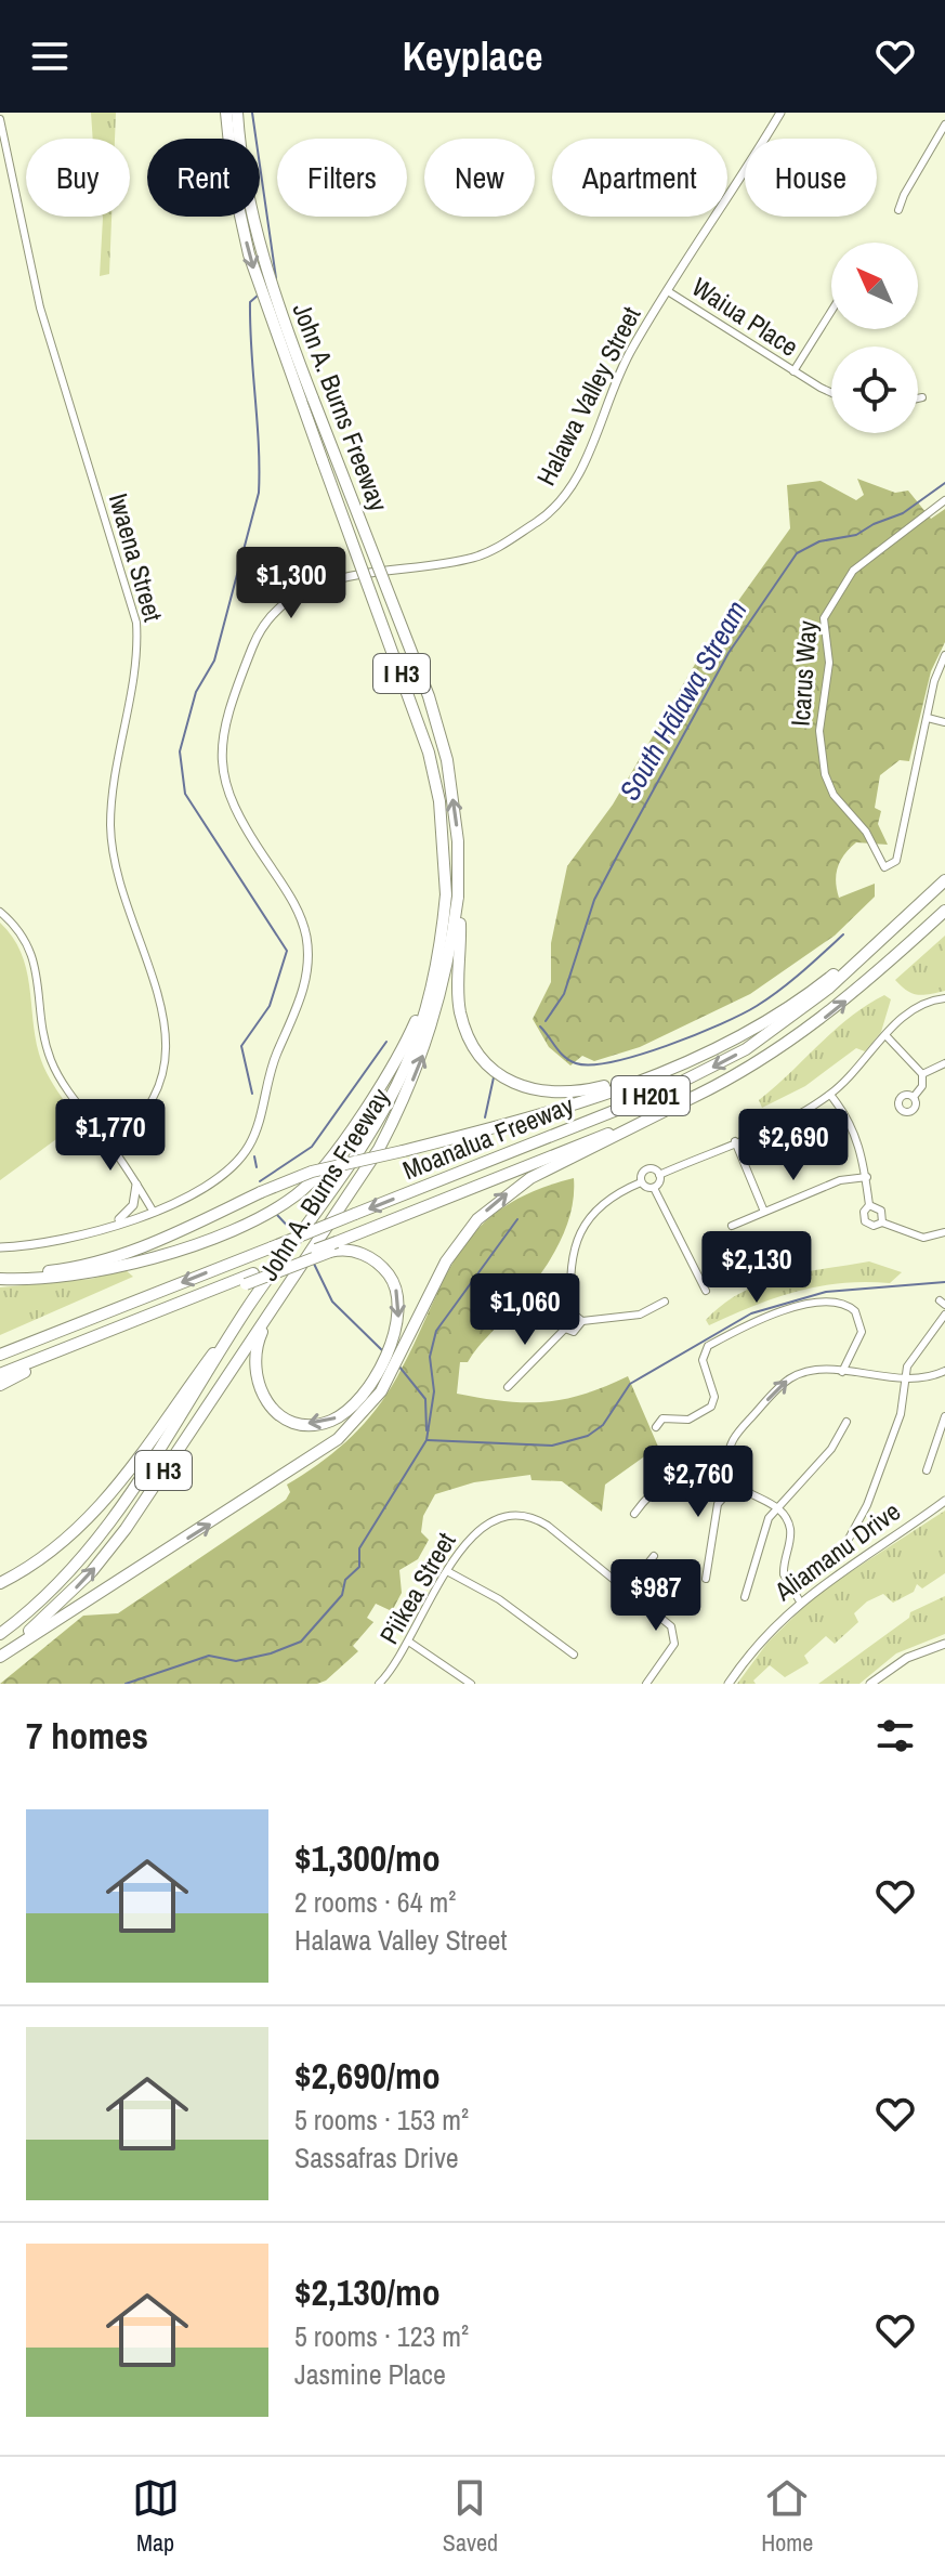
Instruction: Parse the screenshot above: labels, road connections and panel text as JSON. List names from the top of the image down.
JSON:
{
  "streets": {
    "highway": [
      "John A. Burns Freeway",
      "I H3",
      "I H201",
      "Moanalua Freeway"
    ],
    "street": [
      "Waiua Place",
      "Halawa Valley Street",
      "Iwaena Street",
      "Icarus Way",
      "Aliamanu Drive",
      "Piikea Street"
    ]
  },
  "crossings": [
    ["Waiua Place", "Halawa Valley Street"]
  ],
  "water": ["South Hālawa Stream"],
  "north": "top left",
  "page": {
    "header": "Keyplace",
    "chip": [
      "Buy",
      "Rent",
      "Filters",
      "New",
      "Apartment",
      "House"
    ],
    "price": [
      "$1,300",
      "$1,770",
      "$2,690",
      "$2,130",
      "$1,060",
      "$2,760",
      "$987"
    ],
    "heading": "7 homes",
    "list": [
      {
        "name": "$1,300/mo",
        "note": "2 rooms · 64 m² · Halawa Valley Street"
      },
      {
        "name": "$2,690/mo",
        "note": "5 rooms · 153 m² · Sassafras Drive"
      },
      {
        "name": "$2,130/mo",
        "note": "5 rooms · 123 m² · Jasmine Place"
      }
    ],
    "tabs": ["Map", "Saved", "Home"]
  }
}
